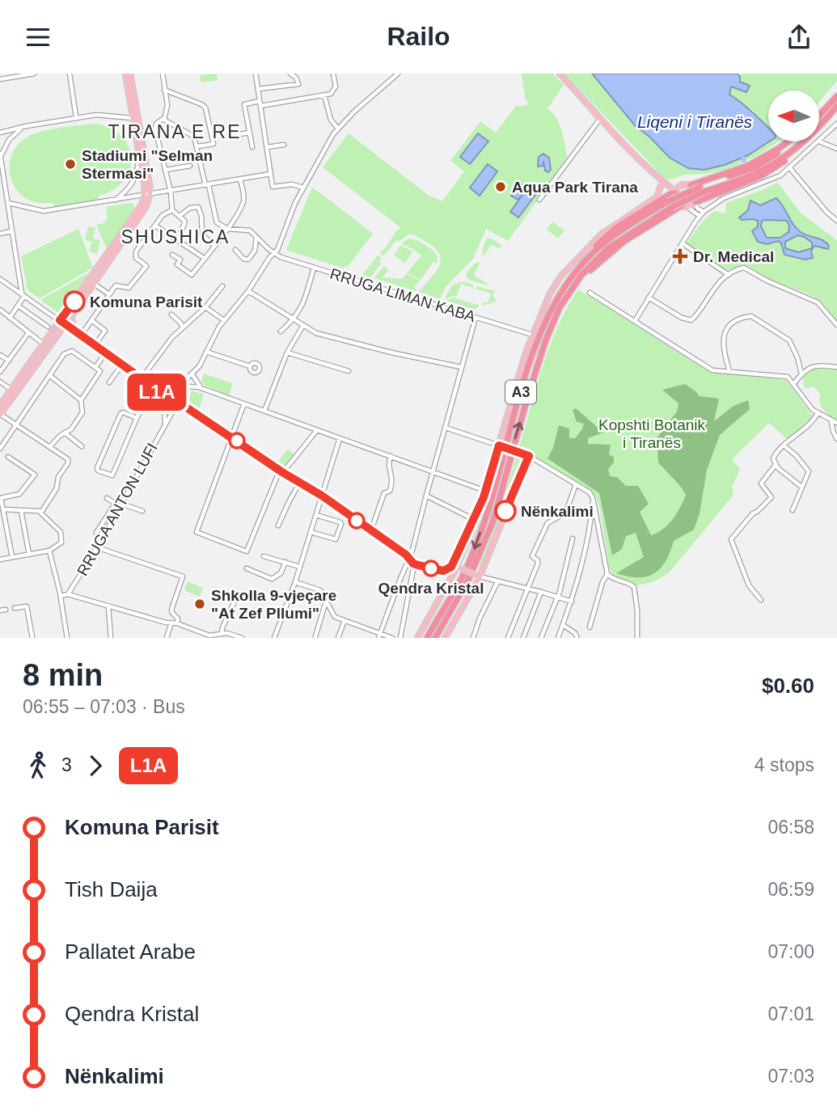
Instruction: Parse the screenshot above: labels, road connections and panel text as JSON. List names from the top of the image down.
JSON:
{
  "streets": {
    "highway": ["A3"],
    "street": ["RRUGA LIMAN KABA", "RRUGA ANTON LUFI"]
  },
  "districts": ["TIRANA E RE", "SHUSHICA"],
  "water": ["Liqeni i Tiranës"],
  "parks": ["Kopshti Botanik i Tiranës"],
  "places": {
    "other": [
      "Stadiumi \"Selman Stermasi\"",
      "Aqua Park Tirana",
      "Komuna Parisit",
      "Nënkalimi",
      "Qendra Kristal",
      "Shkolla 9-vjeçare \"At Zef Pllumi\""
    ],
    "health": ["Dr. Medical"]
  },
  "lines": ["bus line L1A"],
  "north": "left",
  "page": {
    "header": "Railo",
    "on_map": "L1A",
    "heading": ["8 min", "06:55 – 07:03 · Bus", "$0.60"],
    "legs": ["3", "L1A", "4 stops"],
    "list": [
      {
        "name": "Komuna Parisit",
        "value": "06:58"
      },
      {
        "name": "Tish Daija",
        "value": "06:59"
      },
      {
        "name": "Pallatet Arabe",
        "value": "07:00"
      },
      {
        "name": "Qendra Kristal",
        "value": "07:01"
      },
      {
        "name": "Nënkalimi",
        "value": "07:03"
      }
    ]
  }
}
